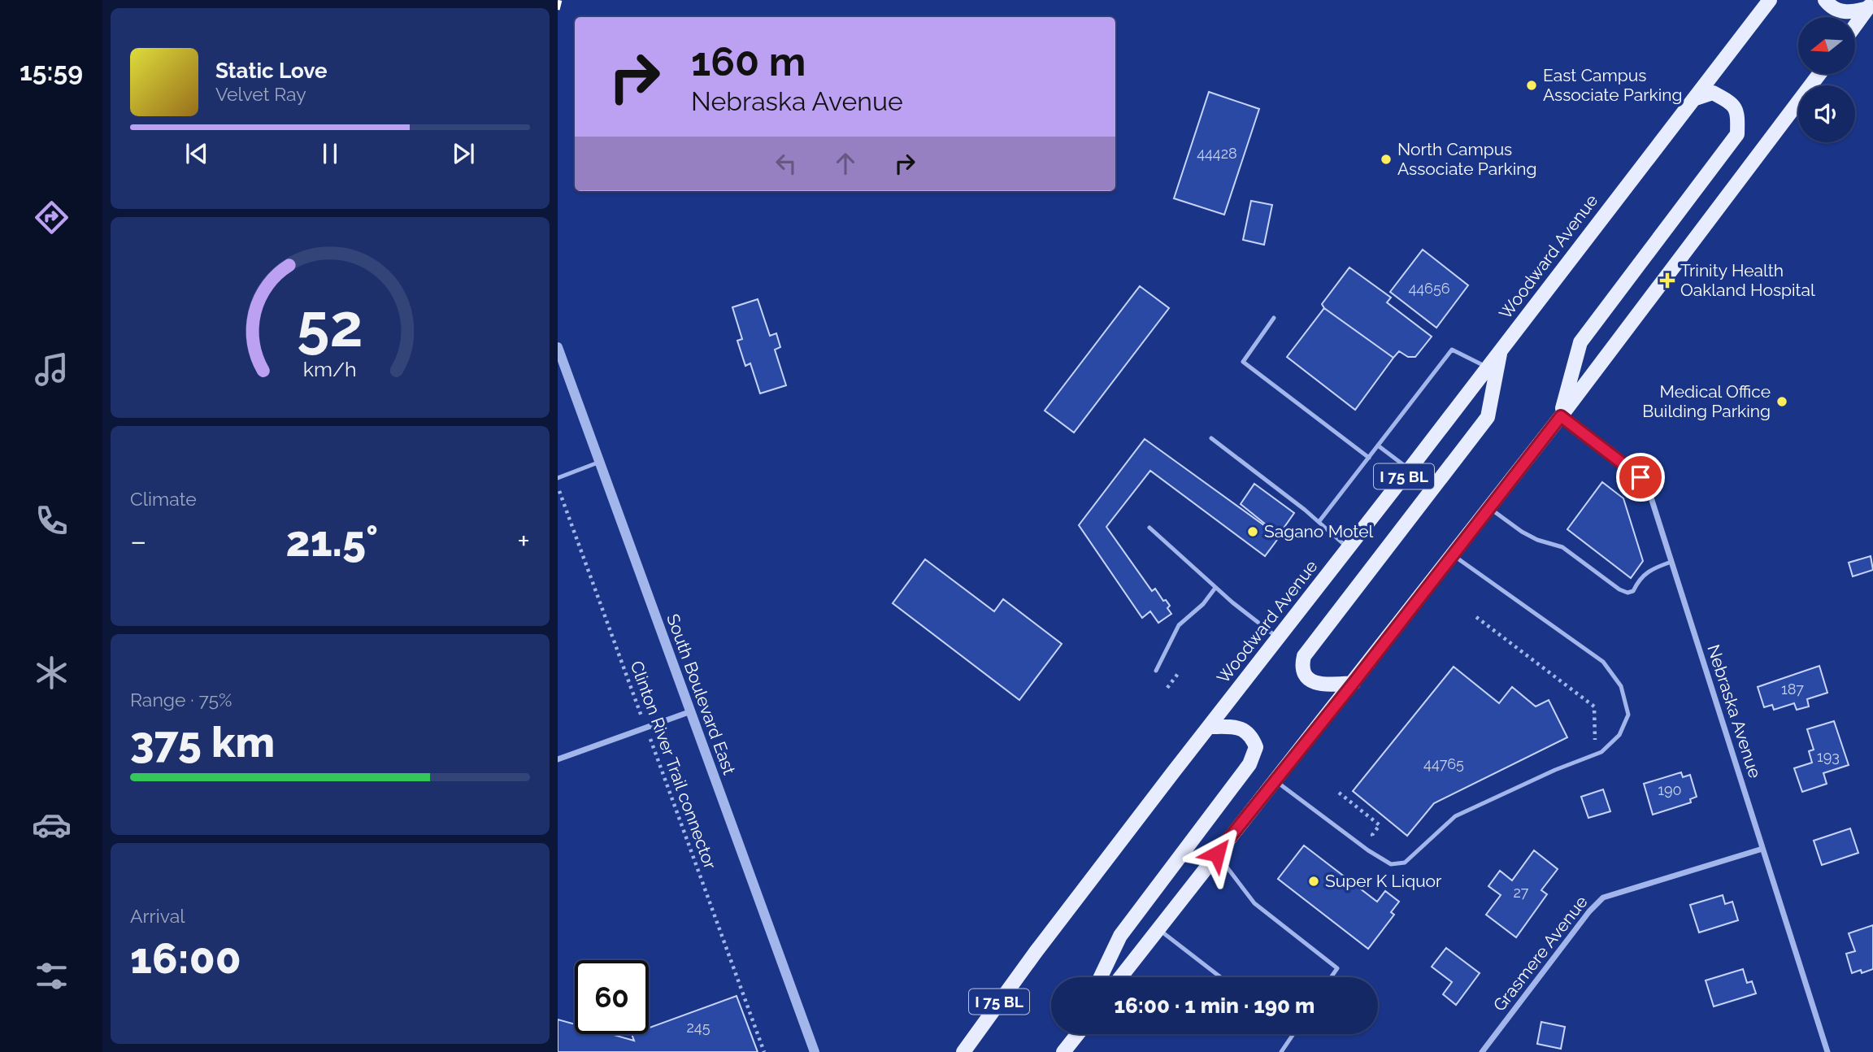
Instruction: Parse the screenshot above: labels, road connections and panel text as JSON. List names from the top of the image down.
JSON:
{
  "streets": {
    "main road": ["Woodward Avenue", "I 75 BL"],
    "street": ["South Boulevard East", "Nebraska Avenue", "Grasmere Avenue"],
    "path": ["Clinton River Trail connector"]
  },
  "crossings": [
    ["Nebraska Avenue", "Grasmere Avenue"]
  ],
  "places": {
    "other": [
      "East Campus Associate Parking",
      "North Campus Associate Parking",
      "Medical Office Building Parking",
      "Sagano Motel",
      "Super K Liquor"
    ],
    "health": ["Trinity Health Oakland Hospital"]
  },
  "house_numbers": [
    "44428",
    "44656",
    "187",
    "193",
    "44765",
    "190",
    "27",
    "245"
  ],
  "north": "left",
  "page": {
    "tabs": "15:59",
    "turn": ["160 m", "Nebraska Avenue"],
    "song": ["Static Love", "Velvet Ray"],
    "tile": [
      "Climate",
      ["Range · 75%", "375 km"],
      ["Arrival", "16:00"]
    ],
    "heat": ["−", "21.5°", "+"],
    "limit": "60",
    "trip": "16:00 · 1 min · 190 m",
    "gauge": ["52", "km/h"]
  }
}
